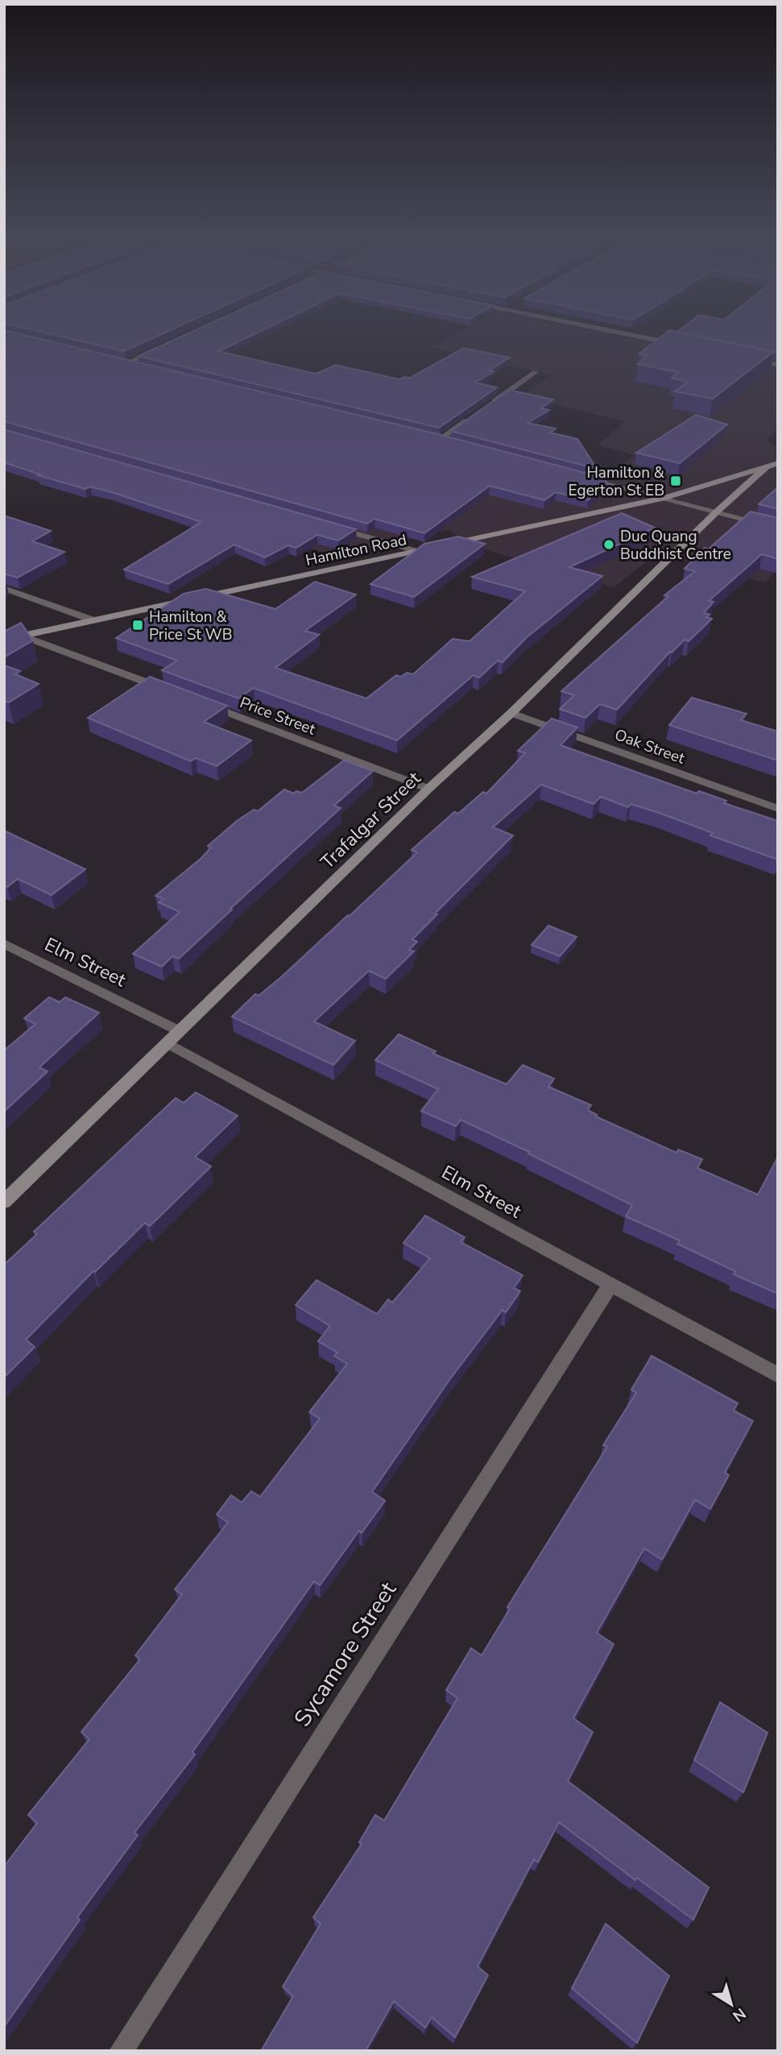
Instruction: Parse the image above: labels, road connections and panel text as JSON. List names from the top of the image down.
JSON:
{
  "streets": {
    "main road": ["Hamilton Road", "Trafalgar Street"],
    "street": [
      "Price Street",
      "Oak Street",
      "Elm Street",
      "Sycamore Street"
    ]
  },
  "crossings": [
    ["Hamilton Road", "Trafalgar Street"],
    ["Price Street", "Trafalgar Street"],
    ["Oak Street", "Trafalgar Street"],
    ["Trafalgar Street", "Elm Street"],
    ["Elm Street", "Sycamore Street"]
  ],
  "places": {
    "transit": ["Hamilton & Egerton St EB", "Hamilton & Price St WB"],
    "other": ["Duc Quang Buddhist Centre"]
  },
  "north": "bottom right"
}
